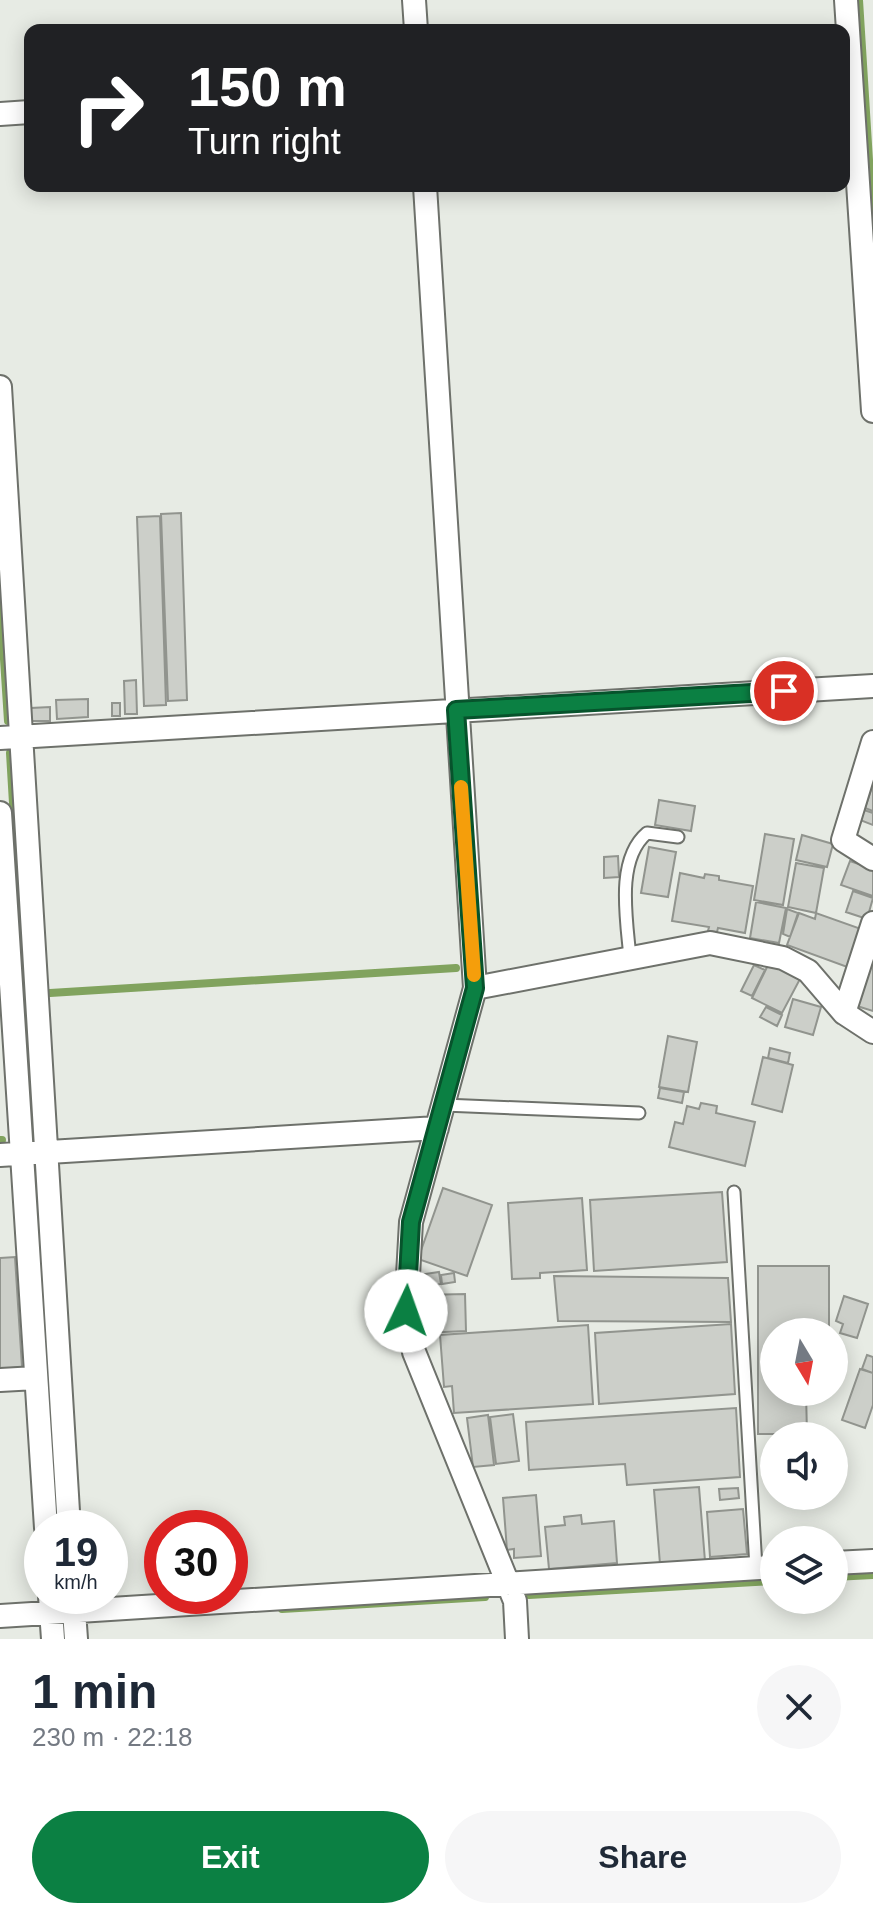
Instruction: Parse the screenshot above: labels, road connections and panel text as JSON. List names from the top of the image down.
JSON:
{
  "north": "bottom",
  "page": {
    "turn": ["150 m", "Turn right"],
    "speed": "19 km/h",
    "limit": "30",
    "heading": ["1 min", "230 m · 22:18"],
    "buttons": ["Exit", "Share"]
  }
}
